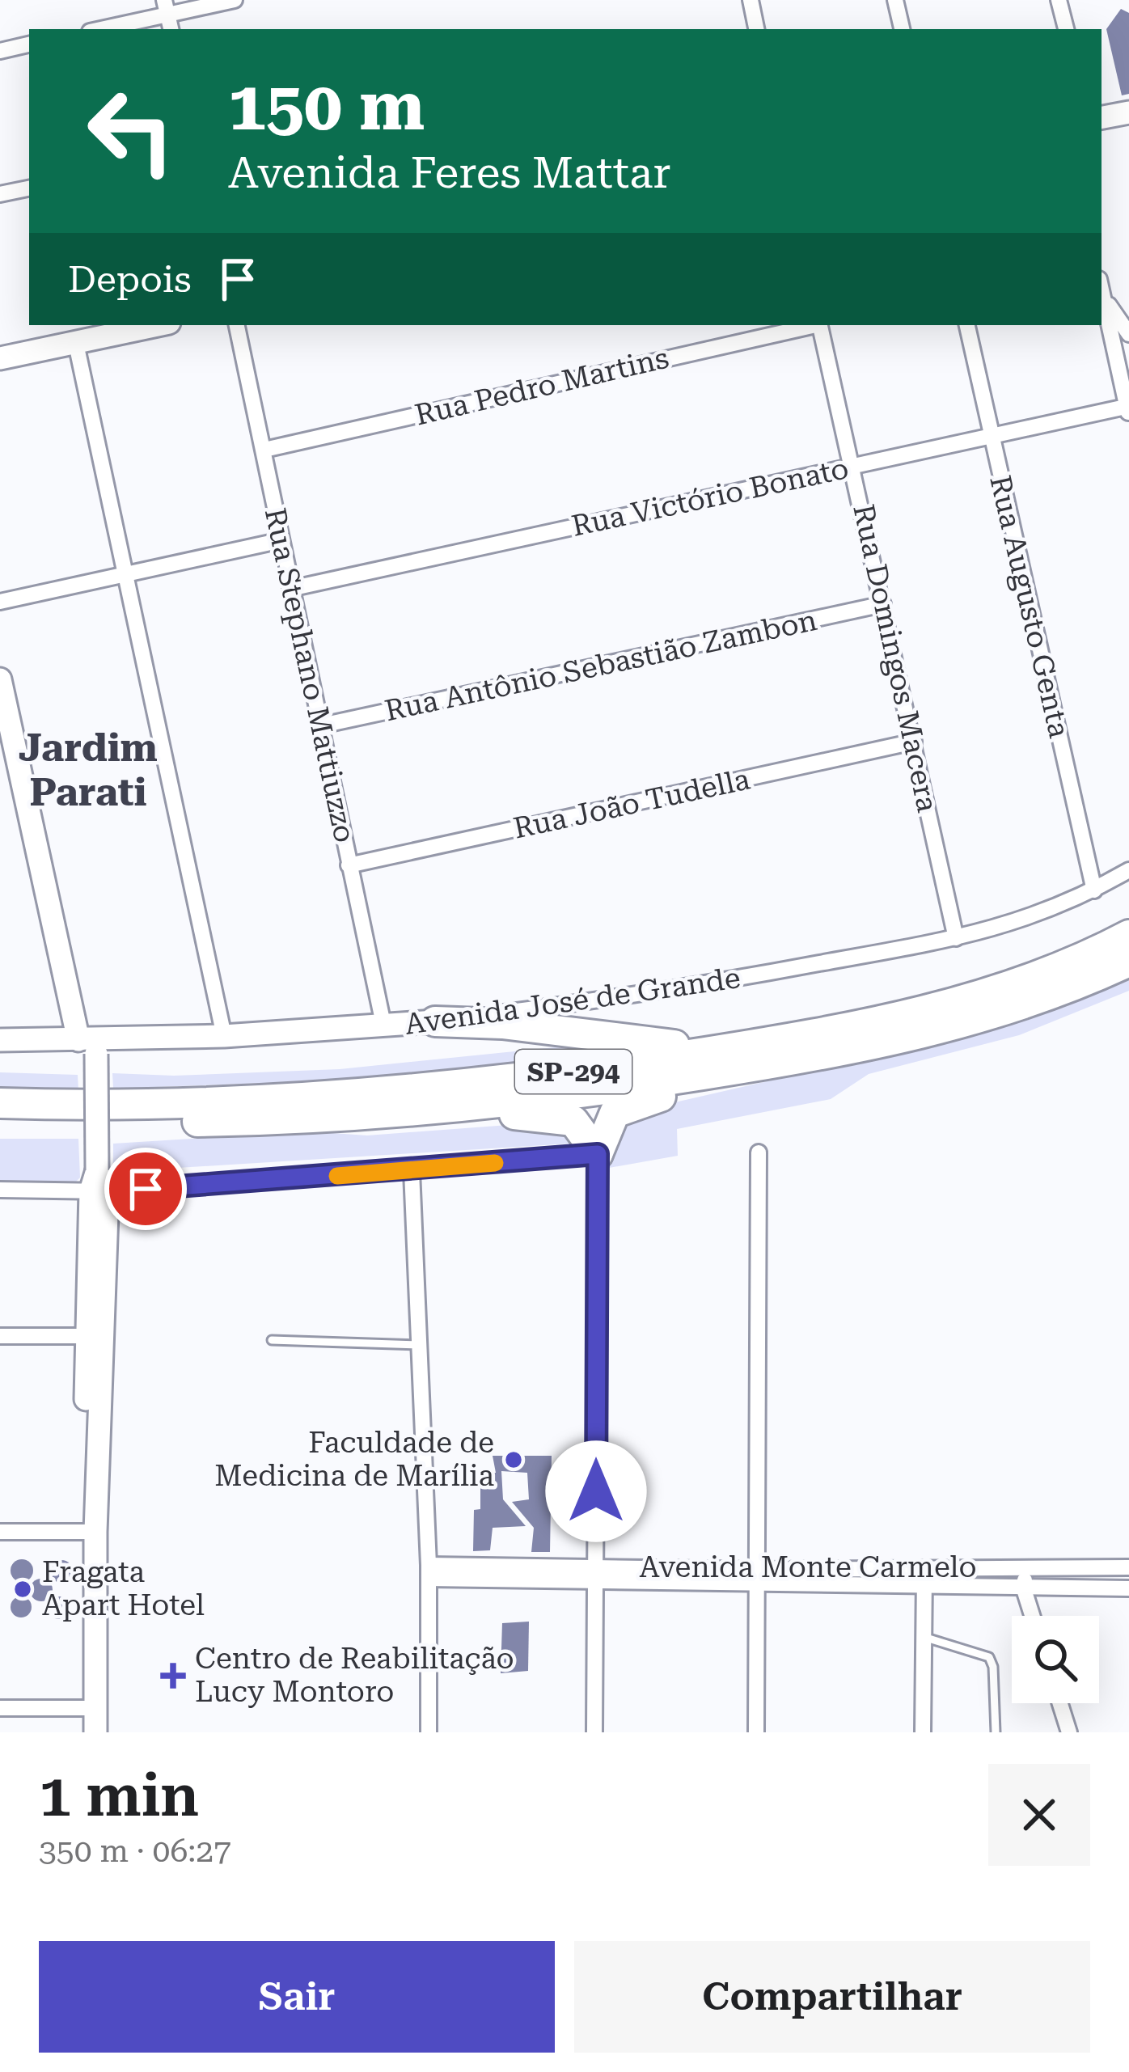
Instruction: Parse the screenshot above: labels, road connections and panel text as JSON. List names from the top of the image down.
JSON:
{
  "streets": {
    "highway": ["SP-294"],
    "main road": ["Avenida José de Grande"],
    "street": [
      "Rua Pedro Martins",
      "Rua Victório Bonato",
      "Rua Augusto Genta",
      "Rua Domingos Macera",
      "Rua Antônio Sebastião Zambon",
      "Rua Stephano Mattiuzzo",
      "Rua João Tudella",
      "Avenida Monte Carmelo"
    ]
  },
  "crossings": [
    ["Rua Pedro Martins", "Rua Stephano Mattiuzzo"],
    ["Rua Victório Bonato", "Rua Augusto Genta"],
    ["Rua Victório Bonato", "Rua Domingos Macera"],
    ["Rua Victório Bonato", "Rua Stephano Mattiuzzo"],
    ["Rua Augusto Genta", "Avenida José de Grande"],
    ["Rua Domingos Macera", "Rua Antônio Sebastião Zambon"],
    ["Rua Domingos Macera", "Rua João Tudella"],
    ["Rua Domingos Macera", "Avenida José de Grande"],
    ["Rua Antônio Sebastião Zambon", "Rua Stephano Mattiuzzo"],
    ["Rua Stephano Mattiuzzo", "Rua João Tudella"],
    ["Rua Stephano Mattiuzzo", "Avenida José de Grande"]
  ],
  "districts": ["Jardim Parati"],
  "places": {
    "other": ["Faculdade de Medicina de Marília", "Fragata Apart Hotel"],
    "health": ["Centro de Reabilitação Lucy Montoro"]
  },
  "page": {
    "turn": ["150 m", "Avenida Feres Mattar"],
    "then": "Depois",
    "heading": ["1 min", "350 m · 06:27"],
    "buttons": ["Sair", "Compartilhar"]
  }
}
